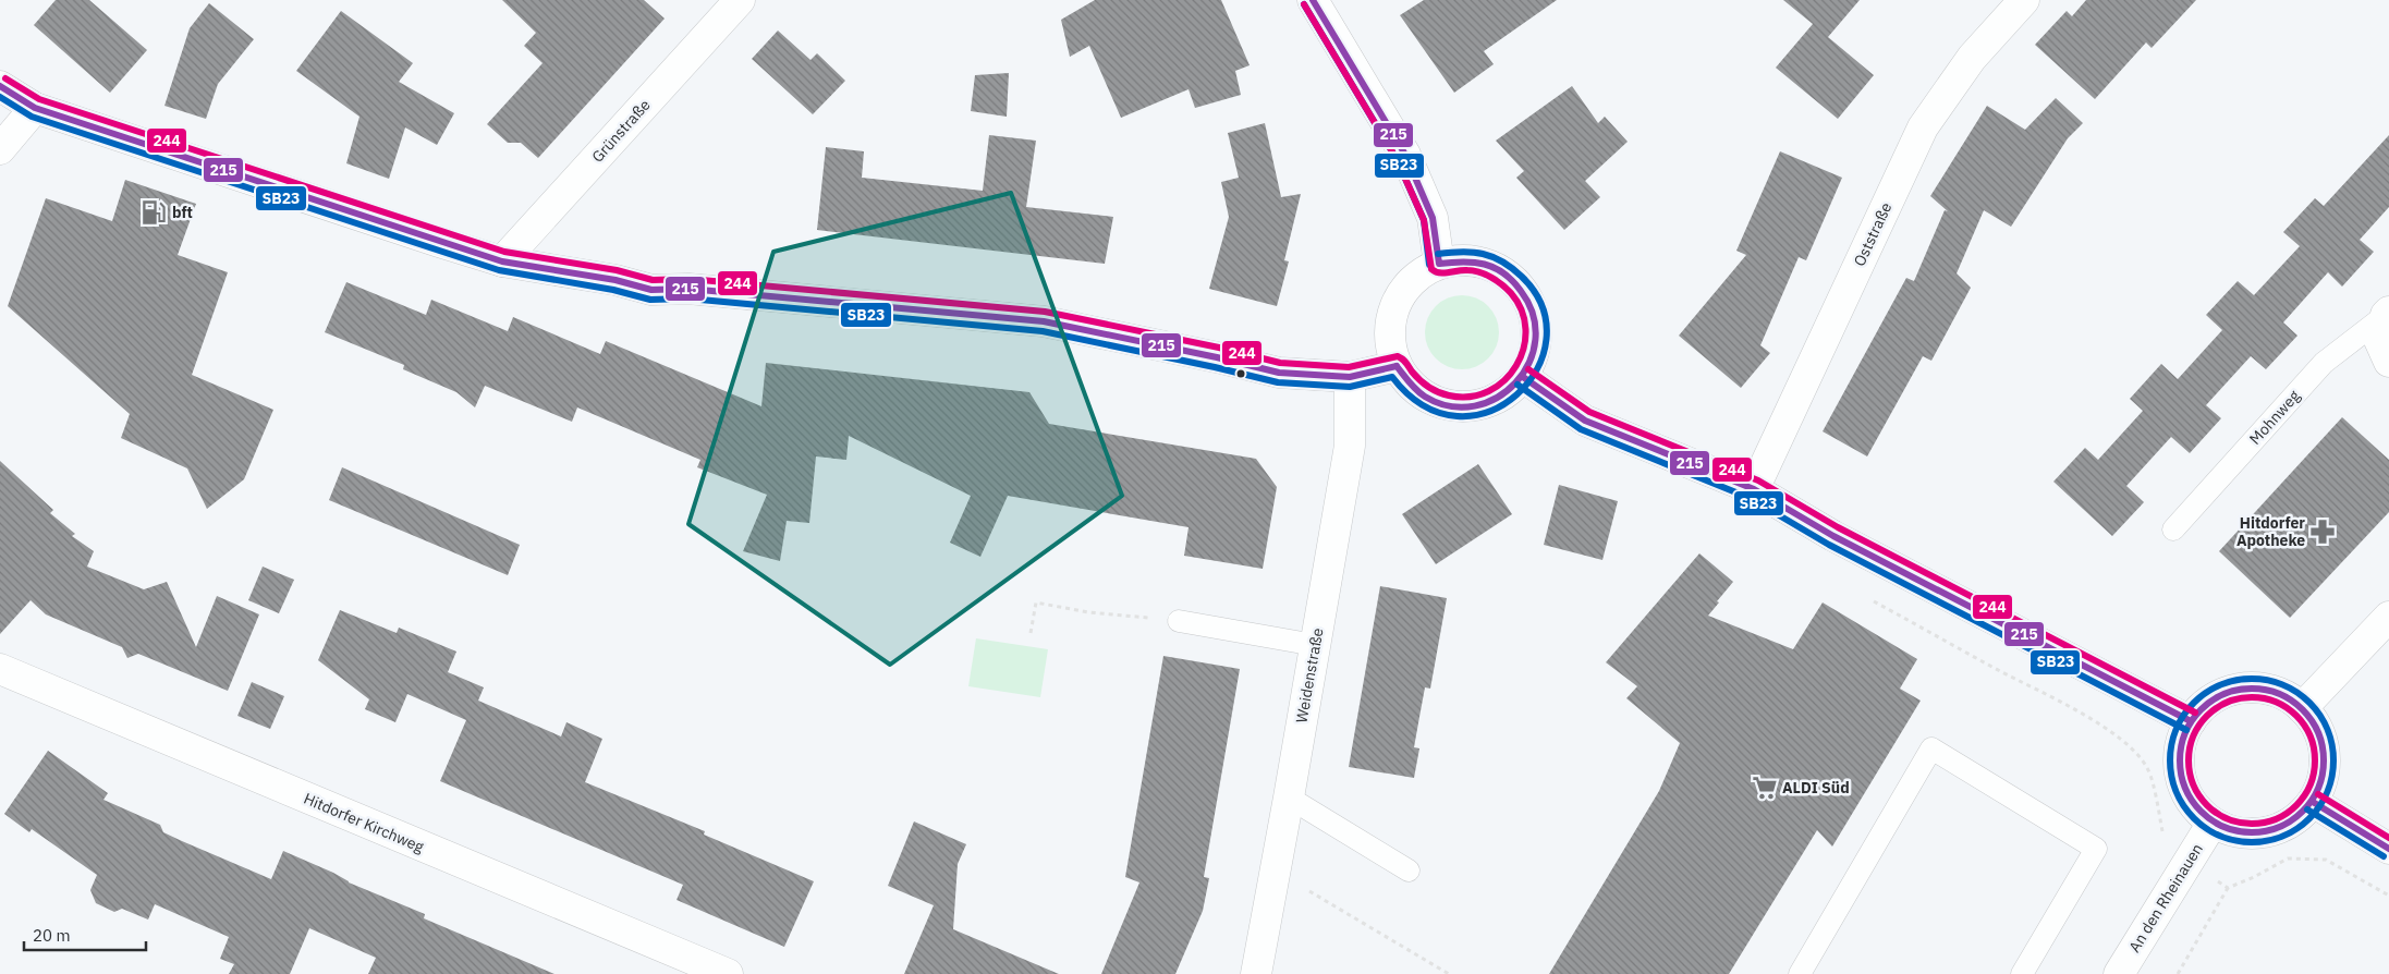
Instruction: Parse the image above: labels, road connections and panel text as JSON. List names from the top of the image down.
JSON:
{
  "streets": {
    "street": [
      "Grünstraße",
      "Oststraße",
      "Mohnweg",
      "Weidenstraße",
      "Hitdorfer Kirchweg",
      "An den Rheinauen"
    ]
  },
  "places": {
    "fuel station": ["bft"],
    "pharmacy": ["Hitdorfer Apotheke"],
    "supermarket": ["ALDI Süd"]
  },
  "lines": ["transit line 215", "transit line SB23", "transit line 244"],
  "scale_bar": "20 m"
}
